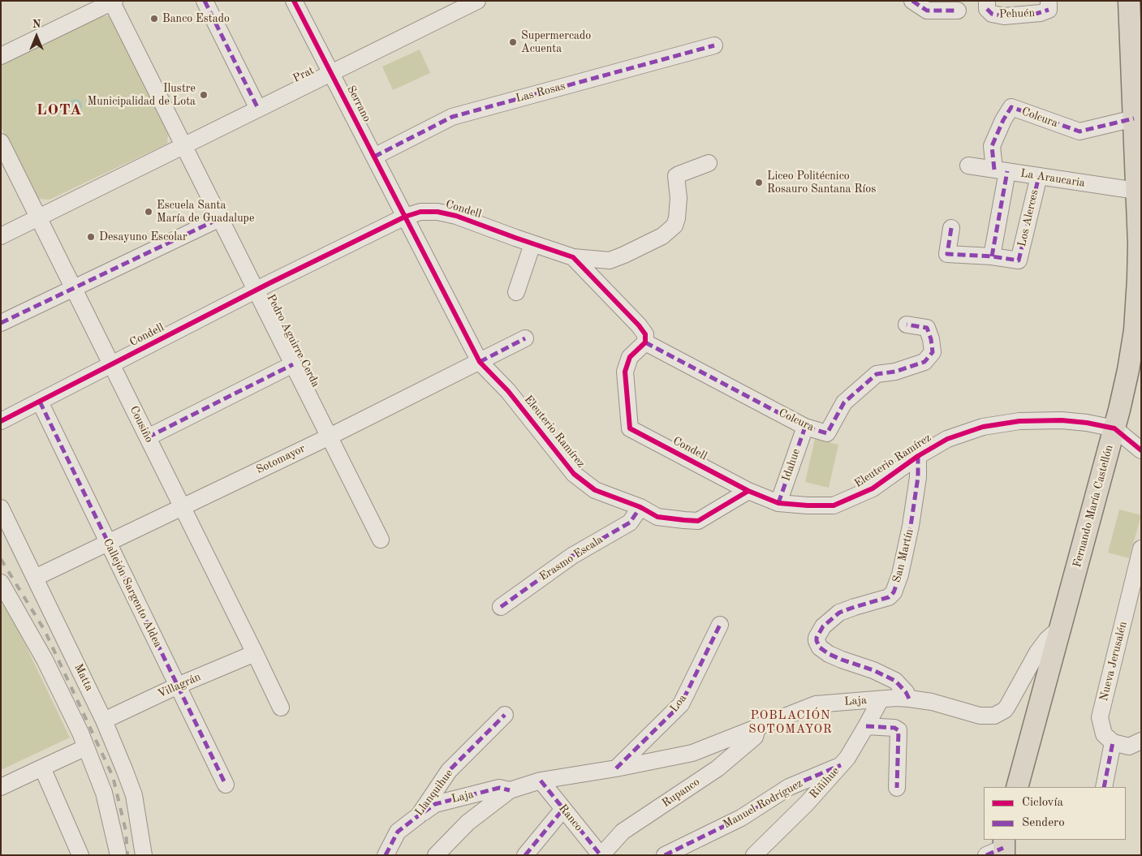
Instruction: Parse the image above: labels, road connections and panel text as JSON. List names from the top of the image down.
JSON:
{
  "streets": {
    "main road": ["Fernando María Castellón"],
    "street": [
      "Pehuén",
      "Prat",
      "Las Rosas",
      "Serrano",
      "Colcura",
      "La Araucaria",
      "Condell",
      "Los Alerces",
      "Pedro Aguirre Cerda",
      "Cousiño",
      "Eleuterio Ramírez",
      "Sotomayor",
      "Idahue",
      "San Martín",
      "Erasmo Escala",
      "Callejón Sargento Aldea",
      "Nueva Jerusalén",
      "Matta",
      "Villagrán",
      "Laja",
      "Loa",
      "Riñihue",
      "Llanquihue",
      "Rupanco",
      "Manuel Rodríguez",
      "Ranco"
    ]
  },
  "crossings": [
    ["Prat", "Serrano"],
    ["Prat", "Pedro Aguirre Cerda"],
    ["Prat", "Cousiño"],
    ["Las Rosas", "Serrano"],
    ["Serrano", "Condell"],
    ["Serrano", "Eleuterio Ramírez"],
    ["Colcura", "La Araucaria"],
    ["Colcura", "Condell"],
    ["Colcura", "Idahue"],
    ["Colcura", "Fernando María Castellón"],
    ["La Araucaria", "Los Alerces"],
    ["La Araucaria", "Fernando María Castellón"],
    ["Condell", "Pedro Aguirre Cerda"],
    ["Condell", "Cousiño"],
    ["Condell", "Eleuterio Ramírez"],
    ["Condell", "Callejón Sargento Aldea"],
    ["Pedro Aguirre Cerda", "Sotomayor"],
    ["Cousiño", "Sotomayor"],
    ["Cousiño", "Villagrán"],
    ["Eleuterio Ramírez", "Sotomayor"],
    ["Eleuterio Ramírez", "Idahue"],
    ["Eleuterio Ramírez", "Fernando María Castellón"],
    ["Eleuterio Ramírez", "San Martín"],
    ["Eleuterio Ramírez", "Erasmo Escala"],
    ["Sotomayor", "Callejón Sargento Aldea"],
    ["Sotomayor", "Matta"],
    ["Fernando María Castellón", "Laja"],
    ["San Martín", "Laja"],
    ["Callejón Sargento Aldea", "Villagrán"],
    ["Matta", "Villagrán"],
    ["Laja", "Loa"],
    ["Laja", "Riñihue"],
    ["Laja", "Llanquihue"],
    ["Laja", "Rupanco"],
    ["Laja", "Ranco"],
    ["Riñihue", "Manuel Rodríguez"],
    ["Rupanco", "Ranco"]
  ],
  "districts": ["LOTA", "POBLACIÓN SOTOMAYOR"],
  "places": [
    "Banco Estado",
    "Supermercado Acuenta",
    "Ilustre Municipalidad de Lota",
    "Liceo Politécnico Rosauro Santana Ríos",
    "Escuela Santa María de Guadalupe",
    "Desayuno Escolar"
  ],
  "legend": ["Ciclovía", "Sendero"],
  "north": "top"
}
